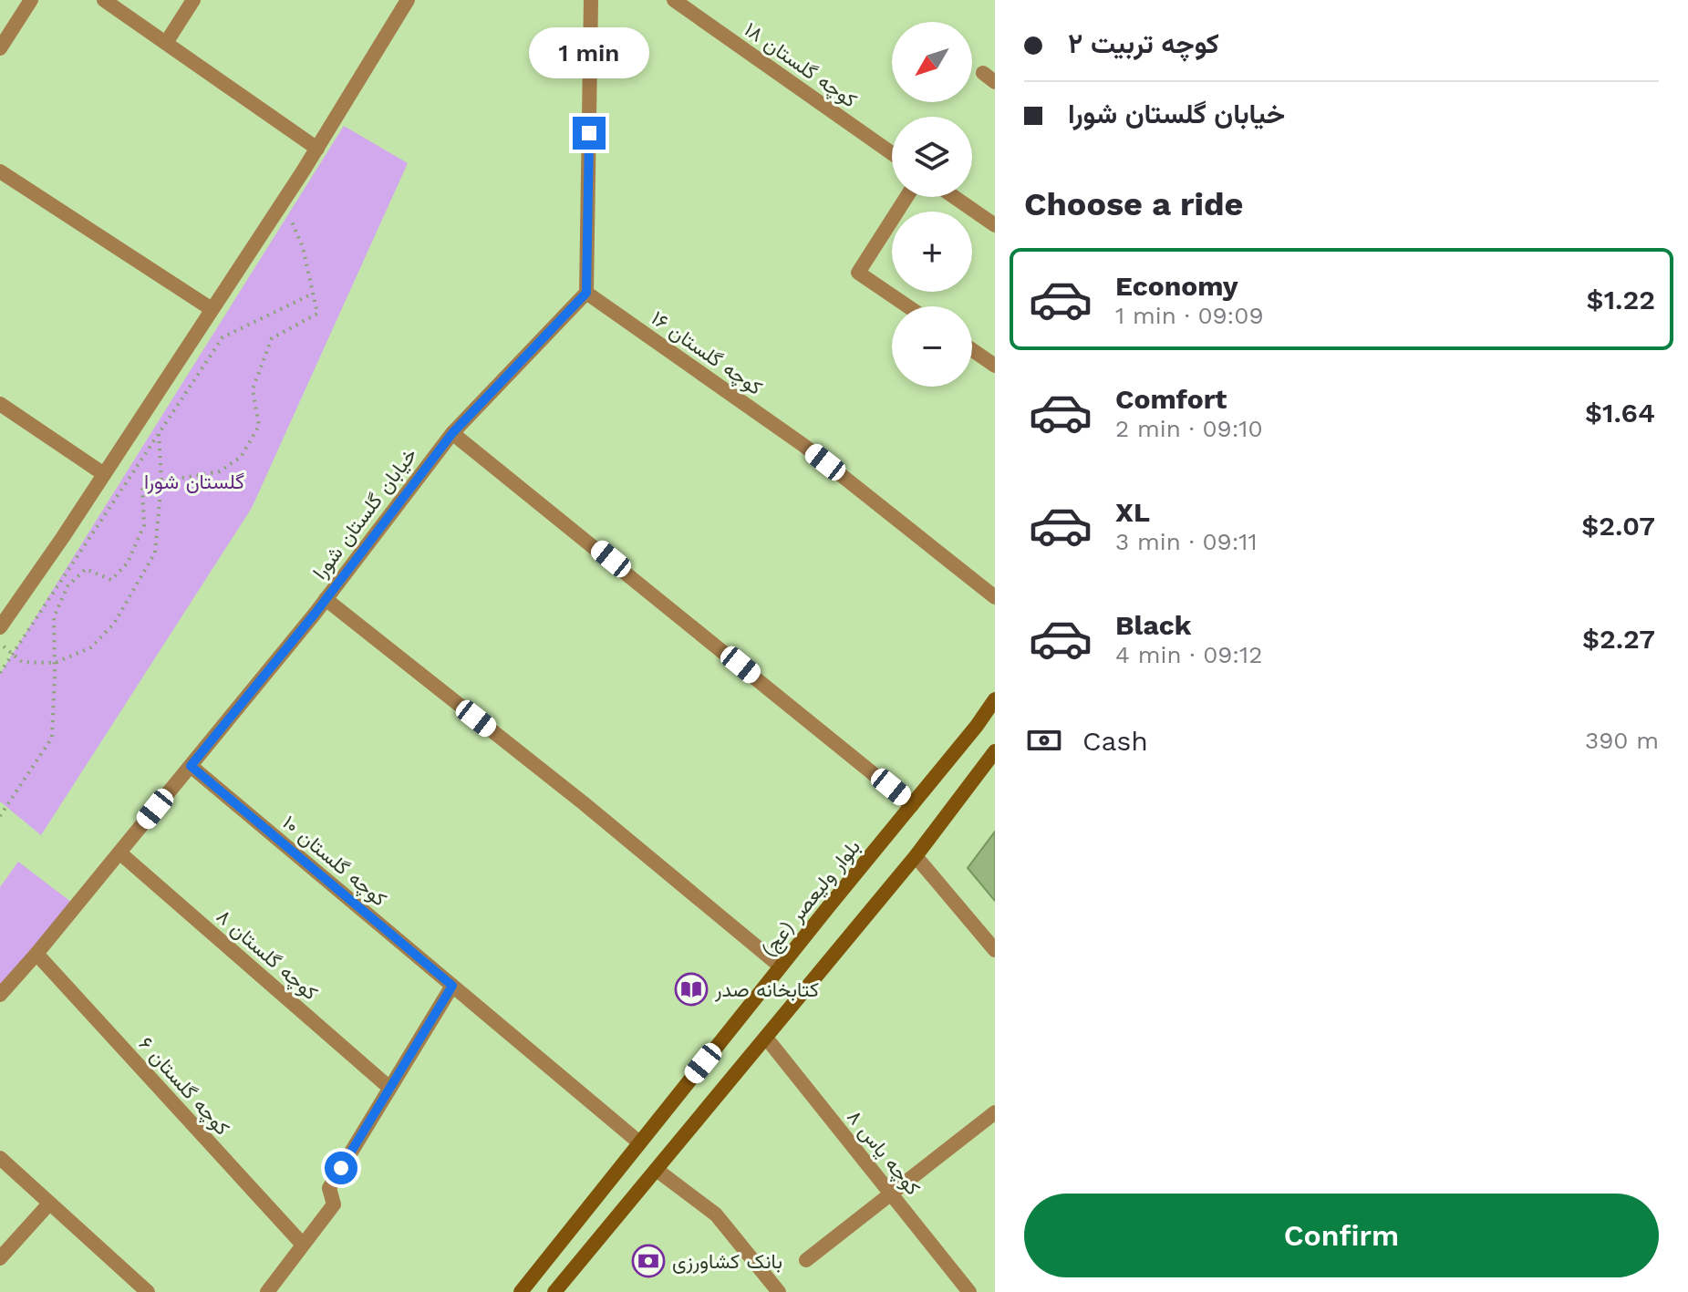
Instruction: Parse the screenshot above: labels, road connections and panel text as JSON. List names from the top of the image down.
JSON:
{
  "streets": {
    "main road": ["بلوار ولیعصر (عج)"],
    "street": [
      "کوچه گلستان ۱۸",
      "کوچه گلستان ۱۶",
      "خیابان گلستان شورا",
      "کوچه گلستان ۱۰",
      "کوچه گلستان ۸",
      "کوچه گلستان ۶",
      "کوچه یاس ۸"
    ]
  },
  "crossings": [
    ["کوچه گلستان ۱۶", "خیابان گلستان شورا"],
    ["خیابان گلستان شورا", "کوچه گلستان ۱۰"],
    ["خیابان گلستان شورا", "کوچه گلستان ۸"],
    ["خیابان گلستان شورا", "کوچه گلستان ۶"],
    ["کوچه گلستان ۱۰", "بلوار ولیعصر (عج)"]
  ],
  "parks": ["گلستان شورا"],
  "places": {
    "library": ["کتابخانه صدر"],
    "bank": ["بانک کشاورزی"]
  },
  "north": "bottom left",
  "page": {
    "banner": ["کوچه تربیت ۲", "خیابان گلستان شورا"],
    "map_buttons": ["+", "−"],
    "bubble": "1 min",
    "heading": "Choose a ride",
    "list": [
      {
        "name": "Economy",
        "note": "1 min · 09:09",
        "value": "$1.22"
      },
      {
        "name": "Comfort",
        "note": "2 min · 09:10",
        "value": "$1.64"
      },
      {
        "name": "XL",
        "note": "3 min · 09:11",
        "value": "$2.07"
      },
      {
        "name": "Black",
        "note": "4 min · 09:12",
        "value": "$2.27"
      }
    ],
    "pay": ["Cash", "390 m"],
    "buttons": "Confirm"
  }
}
